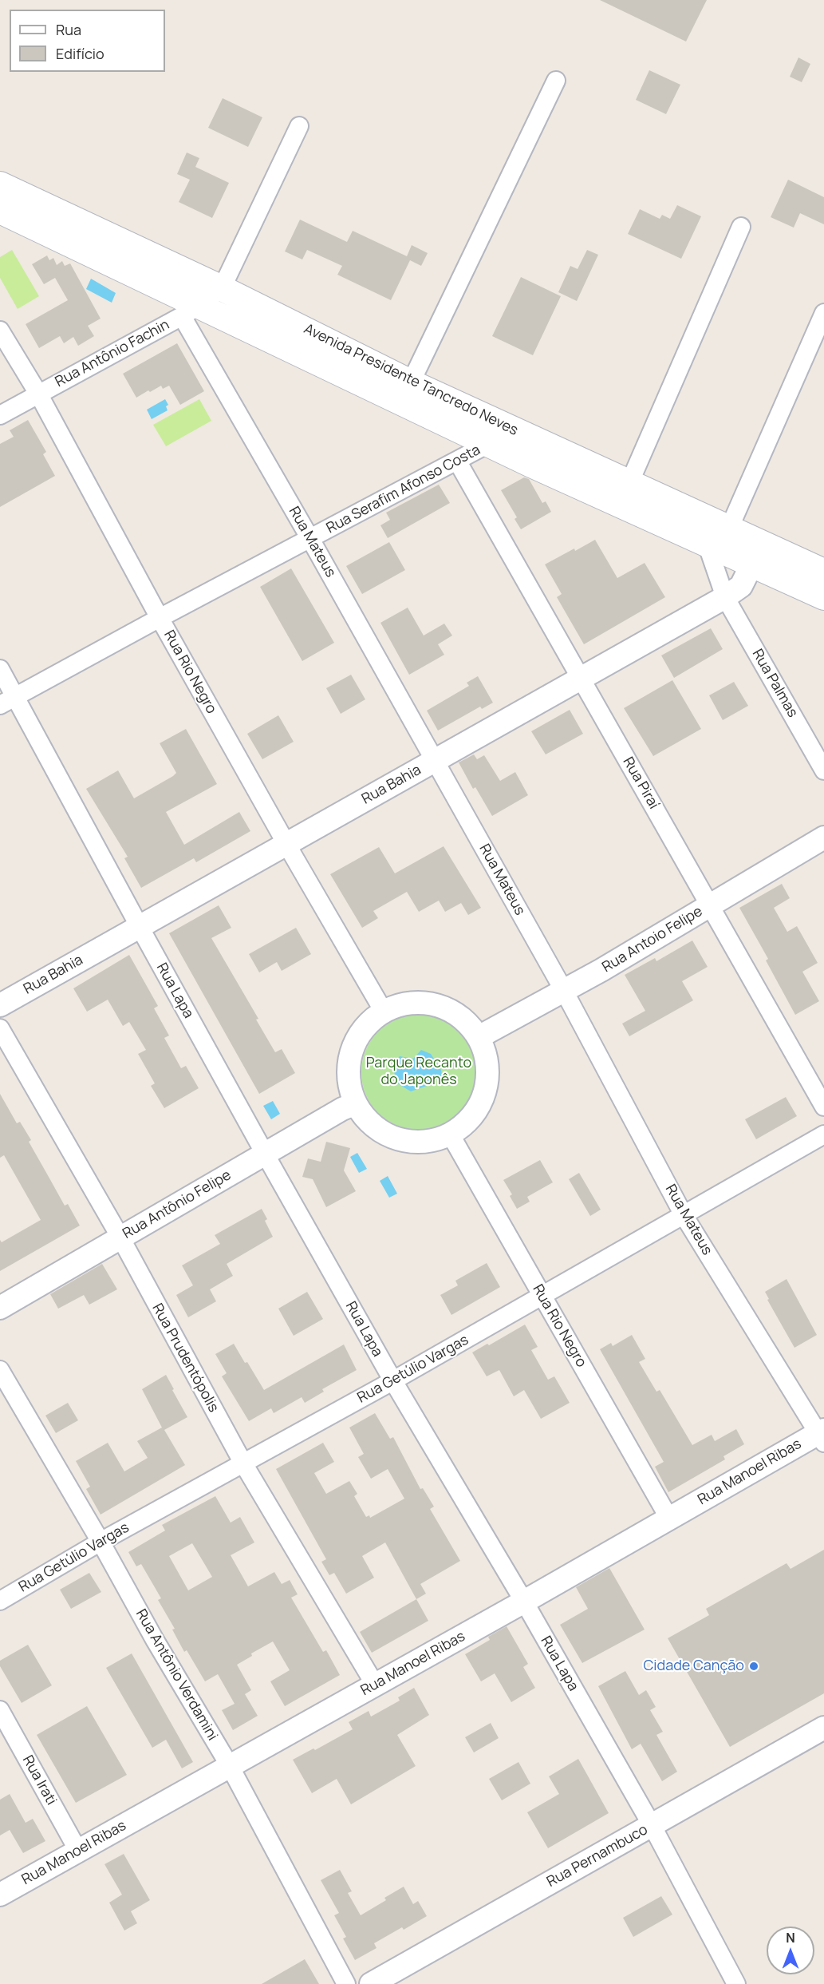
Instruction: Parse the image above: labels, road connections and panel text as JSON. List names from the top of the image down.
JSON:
{
  "streets": {
    "main road": ["Avenida Presidente Tancredo Neves"],
    "street": [
      "Rua Antônio Fachin",
      "Rua Serafim Afonso Costa",
      "Rua Mateus",
      "Rua Rio Negro",
      "Rua Palmas",
      "Rua Piraí",
      "Rua Bahia",
      "Rua Antoio Felipe",
      "Rua Lapa",
      "Rua Antônio Felipe",
      "Rua Prudentópolis",
      "Rua Getúlio Vargas",
      "Rua Manoel Ribas",
      "Rua Antônio Verdamini",
      "Rua Irati",
      "Rua Pernambuco"
    ]
  },
  "crossings": [
    ["Rua Antônio Fachin", "Avenida Presidente Tancredo Neves"],
    ["Rua Antônio Fachin", "Rua Mateus"],
    ["Rua Antônio Fachin", "Rua Rio Negro"],
    ["Avenida Presidente Tancredo Neves", "Rua Serafim Afonso Costa"],
    ["Avenida Presidente Tancredo Neves", "Rua Mateus"],
    ["Avenida Presidente Tancredo Neves", "Rua Palmas"],
    ["Avenida Presidente Tancredo Neves", "Rua Bahia"],
    ["Rua Serafim Afonso Costa", "Rua Mateus"],
    ["Rua Serafim Afonso Costa", "Rua Rio Negro"],
    ["Rua Serafim Afonso Costa", "Rua Piraí"],
    ["Rua Serafim Afonso Costa", "Rua Lapa"],
    ["Rua Mateus", "Rua Bahia"],
    ["Rua Mateus", "Rua Antoio Felipe"],
    ["Rua Mateus", "Rua Getúlio Vargas"],
    ["Rua Mateus", "Rua Manoel Ribas"],
    ["Rua Rio Negro", "Rua Bahia"],
    ["Rua Rio Negro", "Rua Antoio Felipe"],
    ["Rua Rio Negro", "Rua Antônio Felipe"],
    ["Rua Rio Negro", "Rua Getúlio Vargas"],
    ["Rua Rio Negro", "Rua Manoel Ribas"],
    ["Rua Palmas", "Rua Bahia"],
    ["Rua Piraí", "Rua Bahia"],
    ["Rua Piraí", "Rua Antoio Felipe"],
    ["Rua Bahia", "Rua Lapa"],
    ["Rua Antoio Felipe", "Rua Antônio Felipe"],
    ["Rua Lapa", "Rua Antônio Felipe"],
    ["Rua Lapa", "Rua Getúlio Vargas"],
    ["Rua Lapa", "Rua Manoel Ribas"],
    ["Rua Lapa", "Rua Pernambuco"],
    ["Rua Antônio Felipe", "Rua Prudentópolis"],
    ["Rua Prudentópolis", "Rua Getúlio Vargas"],
    ["Rua Prudentópolis", "Rua Manoel Ribas"],
    ["Rua Getúlio Vargas", "Rua Antônio Verdamini"],
    ["Rua Manoel Ribas", "Rua Antônio Verdamini"],
    ["Rua Manoel Ribas", "Rua Irati"]
  ],
  "parks": ["Parque Recanto do Japonês"],
  "places": ["Cidade Canção"],
  "legend": ["Rua", "Edifício"],
  "north": "top"
}
